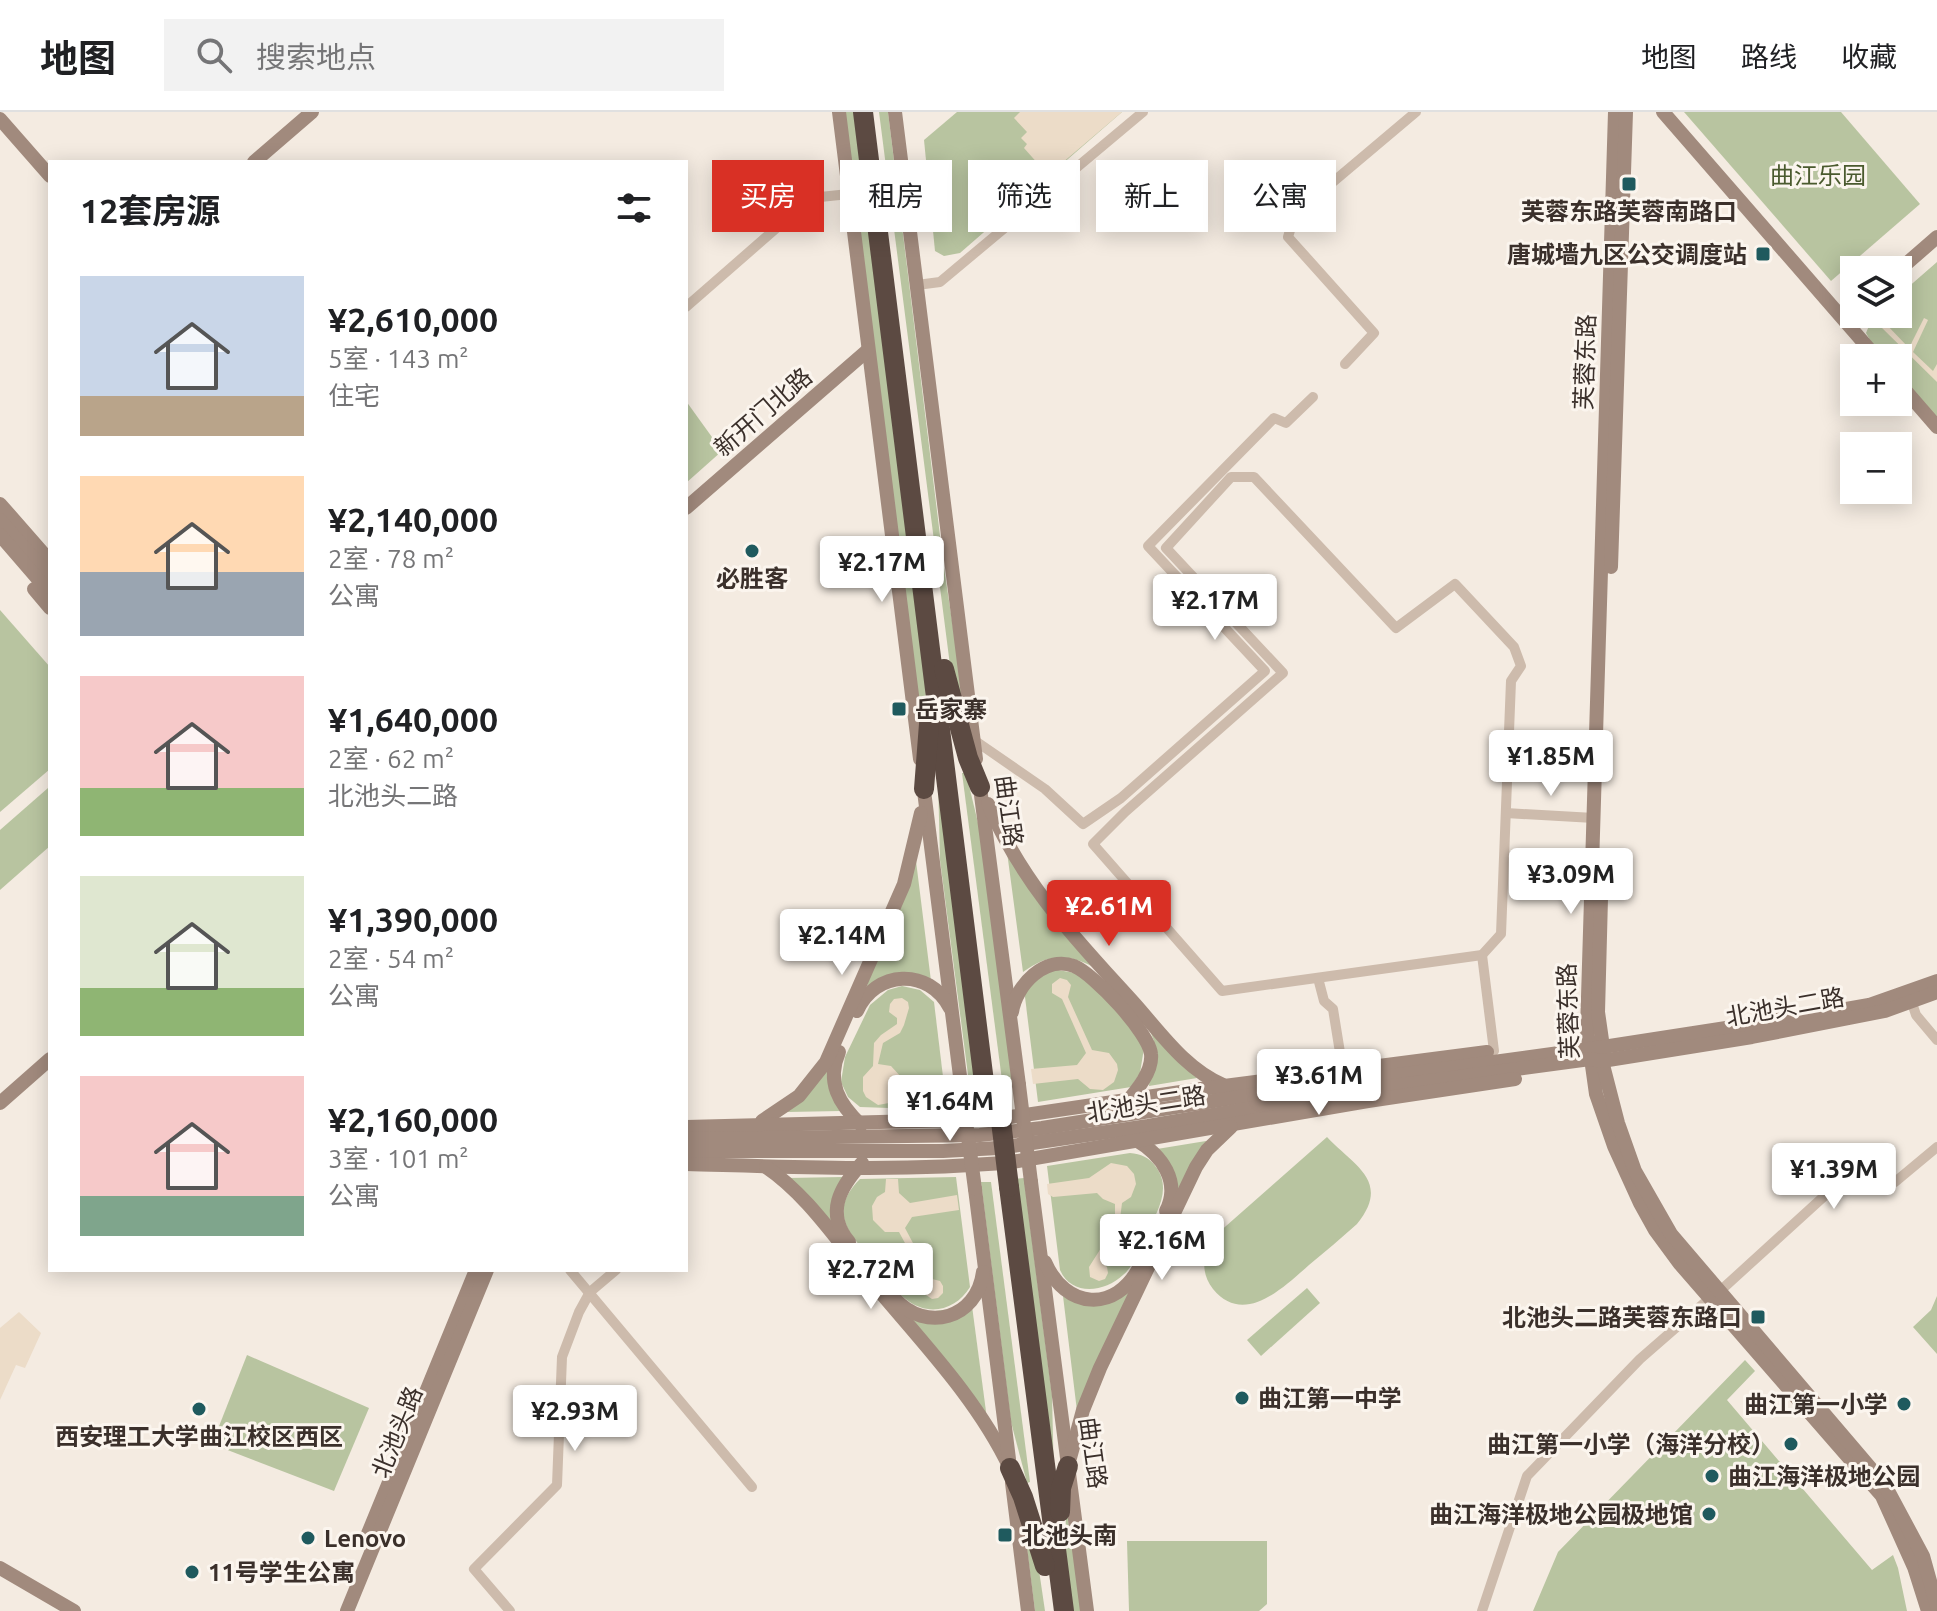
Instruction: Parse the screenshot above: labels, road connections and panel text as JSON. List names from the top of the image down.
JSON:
{
  "streets": {
    "highway": ["曲江路"],
    "main road": [
      "芙蓉东路",
      "新开门北路",
      "北池头二路",
      "北池头路"
    ]
  },
  "crossings": [
    ["芙蓉东路", "北池头二路"]
  ],
  "parks": ["曲江乐园"],
  "places": {
    "transit": [
      "芙蓉东路芙蓉南路口",
      "唐城墙九区公交调度站",
      "岳家寨",
      "北池头二路芙蓉东路口",
      "北池头南"
    ],
    "other": [
      "必胜客",
      "曲江第一中学",
      "曲江第一小学",
      "西安理工大学曲江校区西区",
      "曲江第一小学（海洋分校）",
      "曲江海洋极地公园",
      "曲江海洋极地公园极地馆",
      "Lenovo",
      "11号学生公寓"
    ]
  },
  "page": {
    "header": "地图",
    "search": "搜索地点",
    "nav": ["地图", "路线", "收藏"],
    "chip": [
      "买房",
      "租房",
      "筛选",
      "新上",
      "公寓"
    ],
    "heading": "12套房源",
    "map_buttons": ["+", "−"],
    "list": [
      {
        "name": "¥2,610,000",
        "note": "5室 · 143 m² · 住宅"
      },
      {
        "name": "¥2,140,000",
        "note": "2室 · 78 m² · 公寓"
      },
      {
        "name": "¥1,640,000",
        "note": "2室 · 62 m² · 北池头二路"
      },
      {
        "name": "¥1,390,000",
        "note": "2室 · 54 m² · 公寓"
      },
      {
        "name": "¥2,160,000",
        "note": "3室 · 101 m² · 公寓"
      }
    ],
    "price": [
      "¥2.17M",
      "¥2.17M",
      "¥1.85M",
      "¥3.09M",
      "¥2.61M",
      "¥2.14M",
      "¥3.61M",
      "¥1.64M",
      "¥1.39M",
      "¥2.16M",
      "¥2.72M",
      "¥2.93M"
    ]
  }
}
